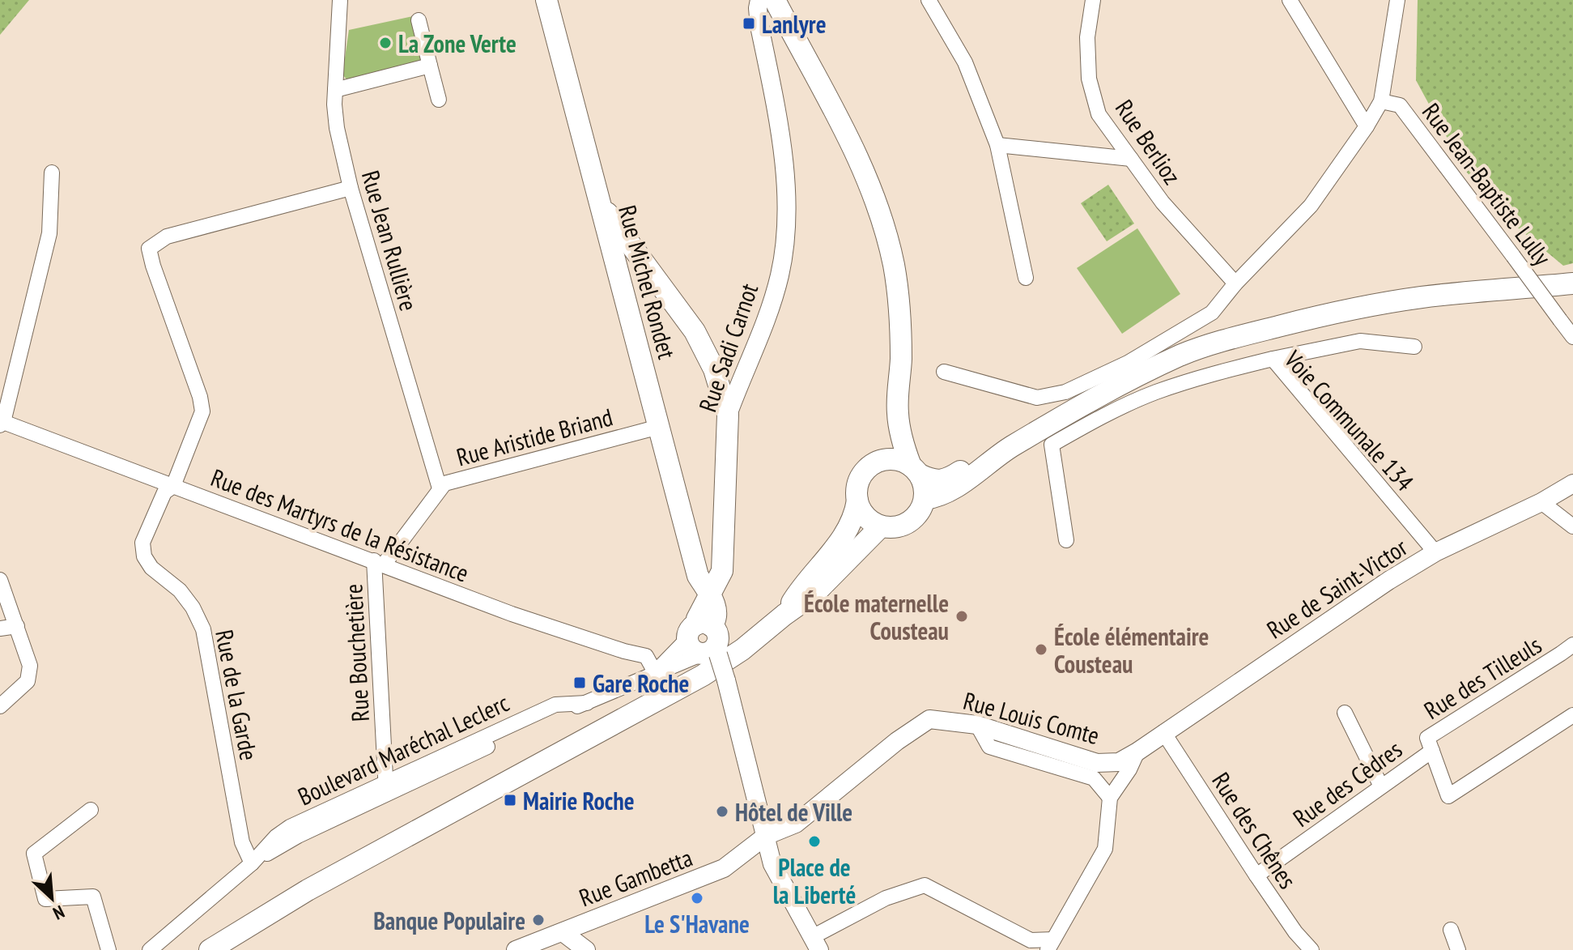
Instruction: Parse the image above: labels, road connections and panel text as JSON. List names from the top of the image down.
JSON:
{
  "streets": {
    "main road": ["Rue Michel Rondet", "Rue Sadi Carnot"],
    "street": [
      "Rue Berlioz",
      "Rue Jean-Baptiste Lully",
      "Rue Jean Rullière",
      "Voie Communale 134",
      "Rue Aristide Briand",
      "Rue des Martyrs de la Résistance",
      "Rue de Saint-Victor",
      "Rue Bouchetière",
      "Rue des Tilleuls",
      "Rue de la Garde",
      "Rue Louis Comte",
      "Boulevard Maréchal Leclerc",
      "Rue des Cèdres",
      "Rue des Chênes",
      "Rue Gambetta"
    ]
  },
  "crossings": [
    ["Rue Jean Rullière", "Rue Aristide Briand"],
    ["Rue Jean Rullière", "Rue de la Garde"],
    ["Rue Michel Rondet", "Rue Sadi Carnot"],
    ["Rue Michel Rondet", "Rue Aristide Briand"],
    ["Voie Communale 134", "Rue de Saint-Victor"],
    ["Rue Aristide Briand", "Rue des Martyrs de la Résistance"],
    ["Rue Aristide Briand", "Rue Bouchetière"],
    ["Rue des Martyrs de la Résistance", "Rue Bouchetière"],
    ["Rue des Martyrs de la Résistance", "Rue de la Garde"],
    ["Rue des Martyrs de la Résistance", "Boulevard Maréchal Leclerc"],
    ["Rue de Saint-Victor", "Rue Louis Comte"],
    ["Rue de Saint-Victor", "Rue des Chênes"],
    ["Rue Bouchetière", "Boulevard Maréchal Leclerc"],
    ["Rue des Tilleuls", "Rue des Cèdres"],
    ["Rue de la Garde", "Boulevard Maréchal Leclerc"],
    ["Rue Louis Comte", "Rue Gambetta"],
    ["Rue des Cèdres", "Rue des Chênes"]
  ],
  "places": {
    "transit": ["Lanlyre", "Gare Roche", "Mairie Roche"],
    "other": [
      "La Zone Verte",
      "École maternelle Cousteau",
      "École élémentaire Cousteau",
      "Hôtel de Ville",
      "Place de la Liberté",
      "Le S'Havane",
      "Banque Populaire"
    ]
  },
  "north": "bottom right"
}
